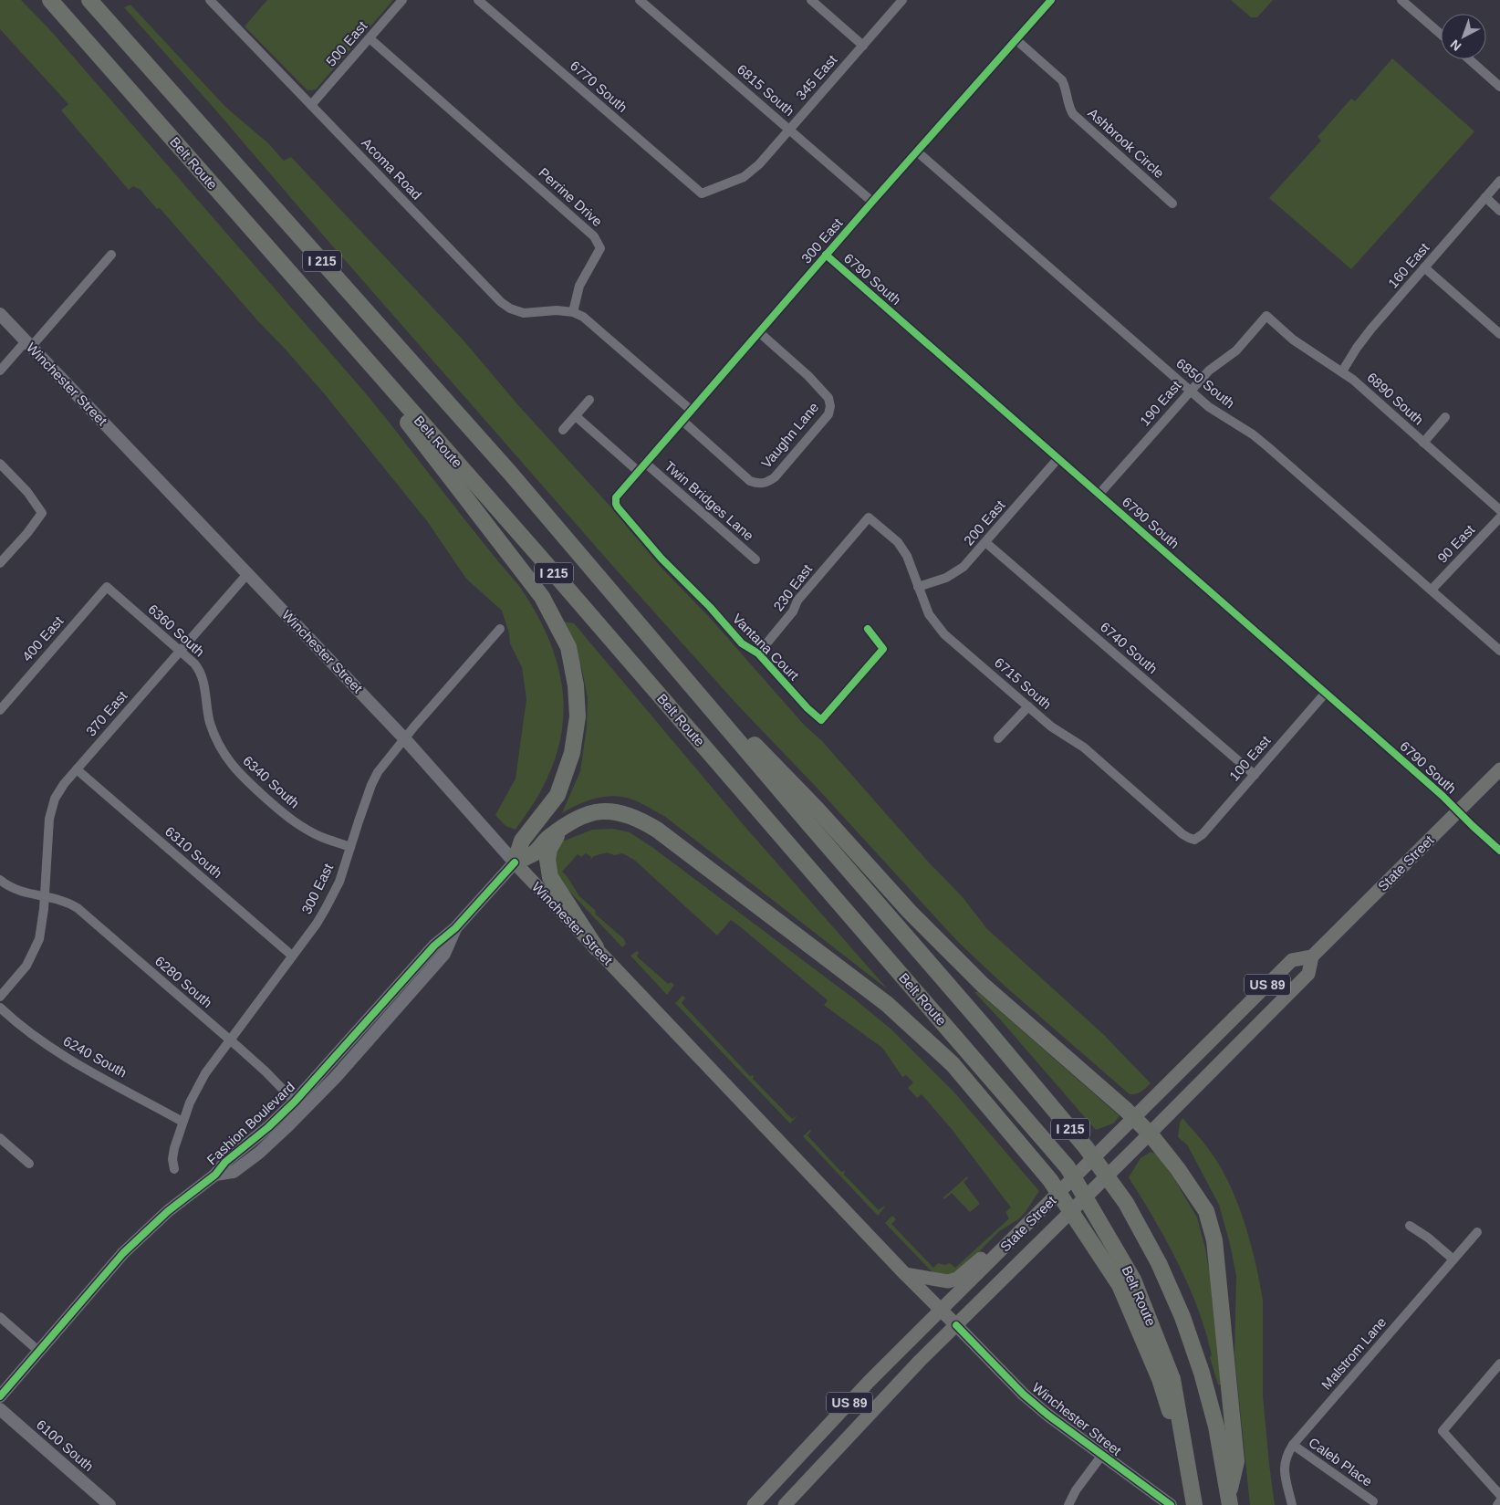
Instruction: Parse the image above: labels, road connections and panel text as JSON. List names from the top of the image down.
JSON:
{
  "streets": {
    "highway": ["Belt Route", "I 215"],
    "main road": ["Winchester Street", "State Street", "US 89"],
    "street": [
      "500 East",
      "345 East",
      "6770 South",
      "6815 South",
      "Ashbrook Circle",
      "Acoma Road",
      "Perrine Drive",
      "300 East",
      "160 East",
      "6790 South",
      "6850 South",
      "6890 South",
      "190 East",
      "Vaughn Lane",
      "Twin Bridges Lane",
      "200 East",
      "90 East",
      "230 East",
      "6360 South",
      "400 East",
      "Vantana Court",
      "6740 South",
      "6715 South",
      "370 East",
      "100 East",
      "6340 South",
      "6310 South",
      "6280 South",
      "6240 South",
      "Fashion Boulevard",
      "Malstrom Lane",
      "6100 South",
      "Caleb Place"
    ]
  },
  "crossings": [
    ["500 East", "Acoma Road"],
    ["500 East", "Perrine Drive"],
    ["345 East", "6770 South"],
    ["345 East", "6815 South"],
    ["6815 South", "300 East"],
    ["Ashbrook Circle", "300 East"],
    ["Acoma Road", "Perrine Drive"],
    ["300 East", "6790 South"],
    ["300 East", "6850 South"],
    ["300 East", "Winchester Street"],
    ["300 East", "Vaughn Lane"],
    ["300 East", "Twin Bridges Lane"],
    ["300 East", "Vantana Court"],
    ["300 East", "6340 South"],
    ["300 East", "6310 South"],
    ["300 East", "6280 South"],
    ["300 East", "6240 South"],
    ["160 East", "6890 South"],
    ["6790 South", "190 East"],
    ["6790 South", "200 East"],
    ["6790 South", "100 East"],
    ["6790 South", "State Street"],
    ["6850 South", "190 East"],
    ["6850 South", "90 East"],
    ["Winchester Street", "370 East"],
    ["Winchester Street", "State Street"],
    ["Winchester Street", "Fashion Boulevard"],
    ["6890 South", "190 East"],
    ["200 East", "6740 South"],
    ["200 East", "6715 South"],
    ["230 East", "Vantana Court"],
    ["230 East", "6715 South"],
    ["6360 South", "400 East"],
    ["6360 South", "370 East"],
    ["6360 South", "6340 South"],
    ["6740 South", "100 East"],
    ["6715 South", "100 East"],
    ["370 East", "6310 South"],
    ["370 East", "6280 South"],
    ["6280 South", "Fashion Boulevard"],
    ["Malstrom Lane", "Caleb Place"]
  ],
  "north": "bottom left"
}
